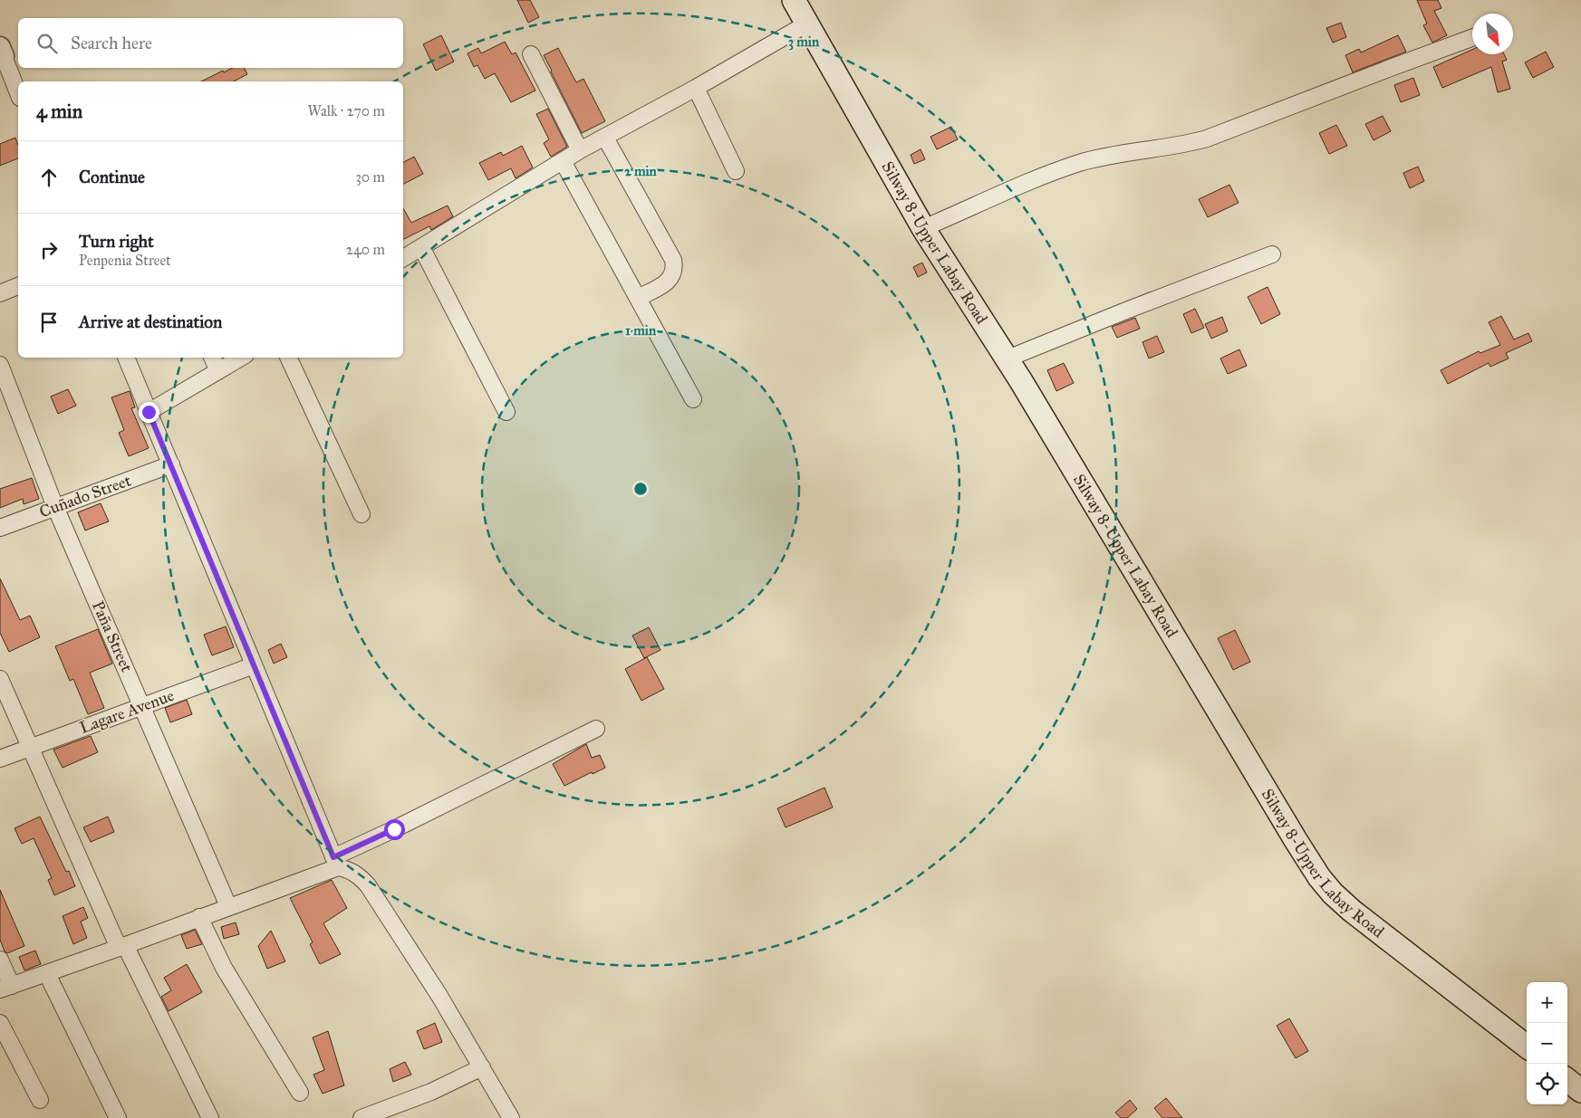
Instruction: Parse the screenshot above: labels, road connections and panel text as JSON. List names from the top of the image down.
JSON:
{
  "streets": {
    "main road": ["Silway 8-Upper Labay Road"],
    "street": ["Cuñado Street", "Paña Street", "Lagare Avenue"]
  },
  "crossings": [
    ["Cuñado Street", "Paña Street"],
    ["Paña Street", "Lagare Avenue"]
  ],
  "north": "bottom right",
  "page": {
    "search": "Search here",
    "heading": ["4 min", "Walk · 270 m"],
    "list": [
      ["Continue", "30 m"],
      ["Turn right", "Penpenia Street", "240 m"],
      "Arrive at destination"
    ],
    "map_buttons": ["+", "−"]
  },
  "rings": ["3 min", "2 min", "1 min"]
}
